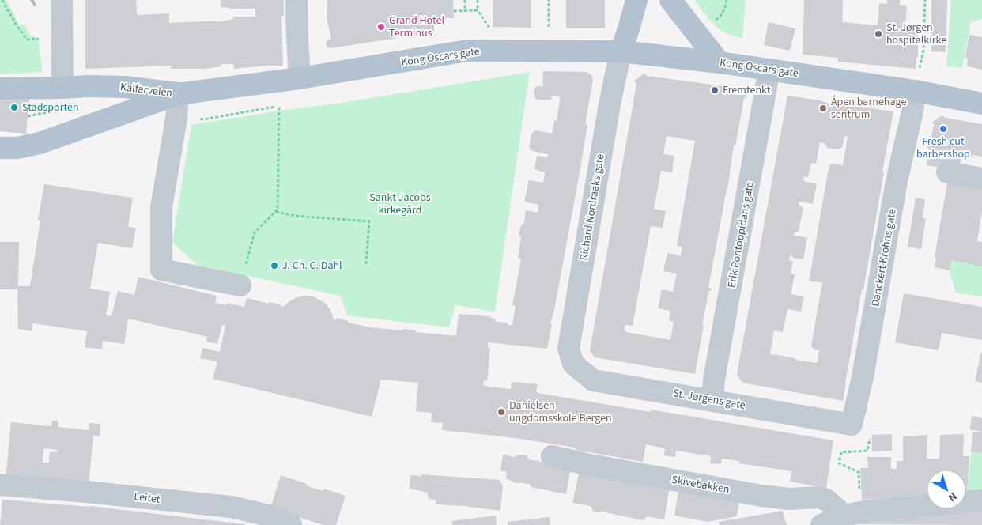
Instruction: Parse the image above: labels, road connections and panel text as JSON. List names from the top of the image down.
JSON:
{
  "streets": {
    "main road": ["Kong Oscars gate", "Kalfarveien"],
    "street": [
      "Richard Nordraaks gate",
      "Erik Pontoppidans gate",
      "Danckert Krohns gate",
      "St. Jørgens gate",
      "Skivebakken",
      "Leitet"
    ]
  },
  "crossings": [
    ["Kong Oscars gate", "Kalfarveien"],
    ["Kong Oscars gate", "Richard Nordraaks gate"],
    ["Kong Oscars gate", "Erik Pontoppidans gate"],
    ["Kong Oscars gate", "Danckert Krohns gate"],
    ["Richard Nordraaks gate", "St. Jørgens gate"],
    ["Erik Pontoppidans gate", "St. Jørgens gate"],
    ["Danckert Krohns gate", "St. Jørgens gate"]
  ],
  "parks": ["Sankt Jacobs kirkegård"],
  "places": [
    "Grand Hotel Terminus",
    "St. Jørgen hospitalkirke",
    "Fremtenkt",
    "Stadsporten",
    "Åpen barnehage sentrum",
    "Fresh cut barbershop",
    "J. Ch. C. Dahl",
    "Danielsen ungdomsskole Bergen"
  ],
  "north": "bottom right"
}
